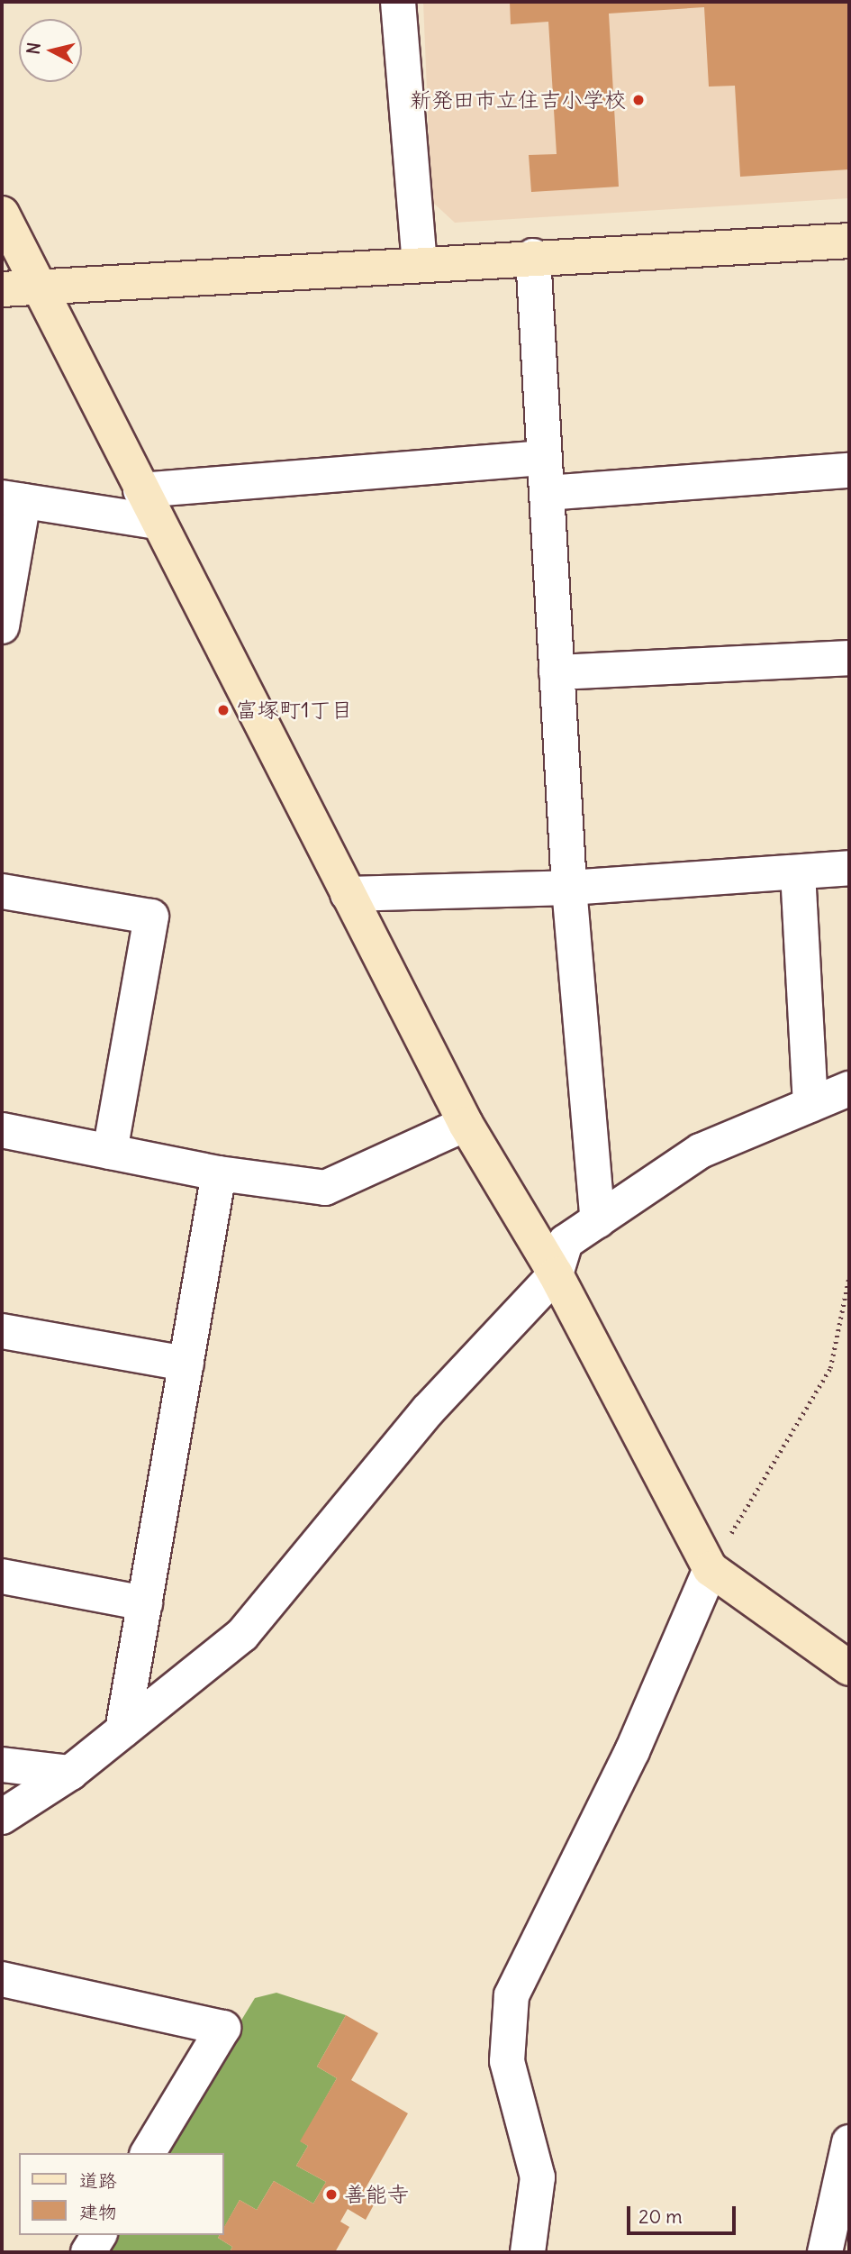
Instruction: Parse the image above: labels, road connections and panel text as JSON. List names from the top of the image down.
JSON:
{
  "places": ["新発田市立住吉小学校", "富塚町1丁目", "善能寺"],
  "legend": ["道路", "建物"],
  "scale_bar": "20 m",
  "north": "left"
}
